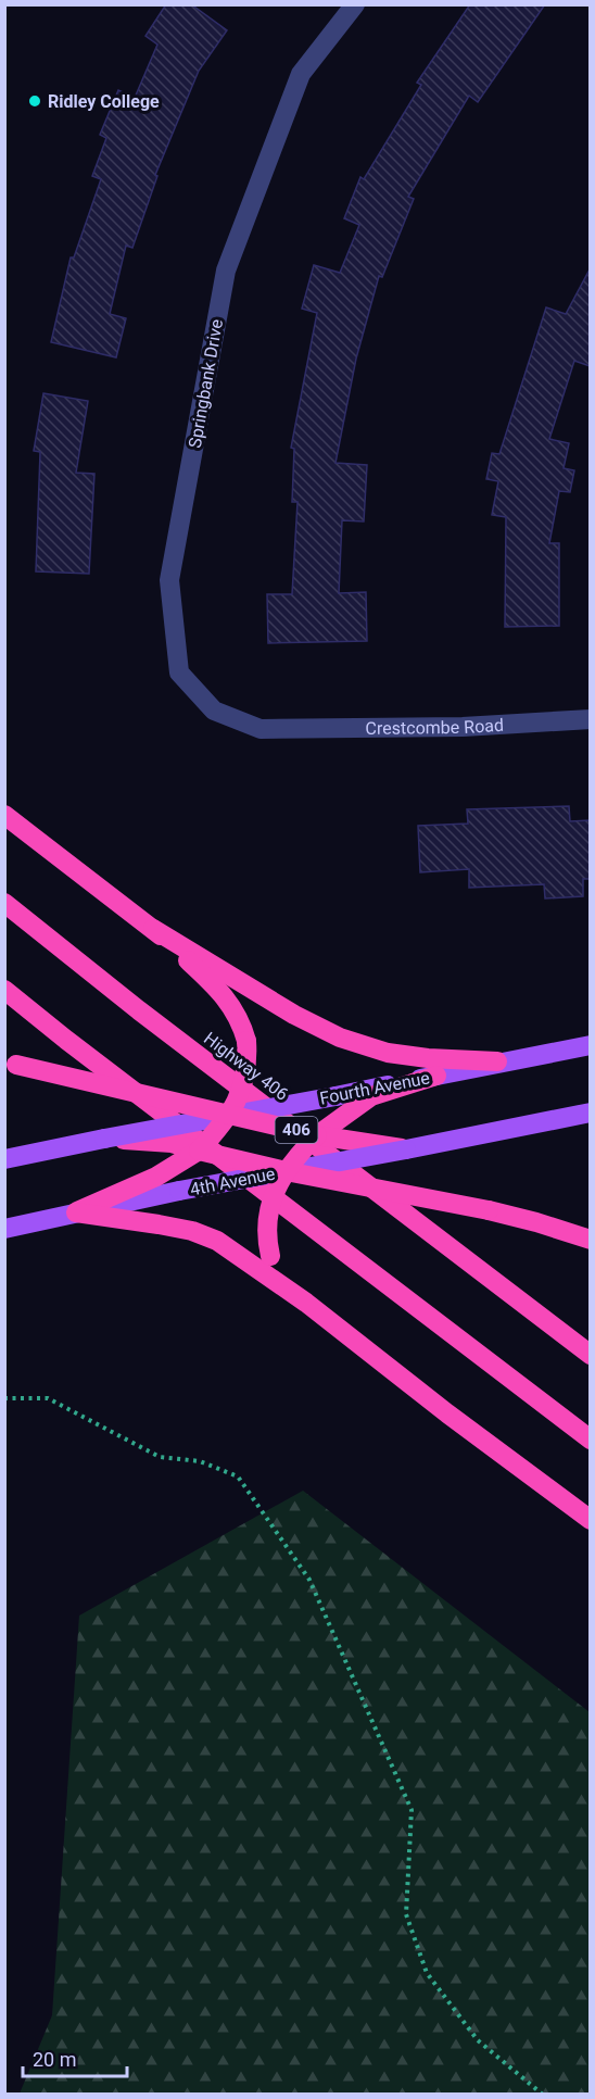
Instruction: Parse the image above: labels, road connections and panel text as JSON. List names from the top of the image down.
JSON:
{
  "streets": {
    "highway": ["Highway 406", "406"],
    "main road": ["Fourth Avenue", "4th Avenue"],
    "street": ["Springbank Drive", "Crestcombe Road"]
  },
  "crossings": [
    ["Springbank Drive", "Crestcombe Road"]
  ],
  "places": ["Ridley College"],
  "scale_bar": "20 m"
}
